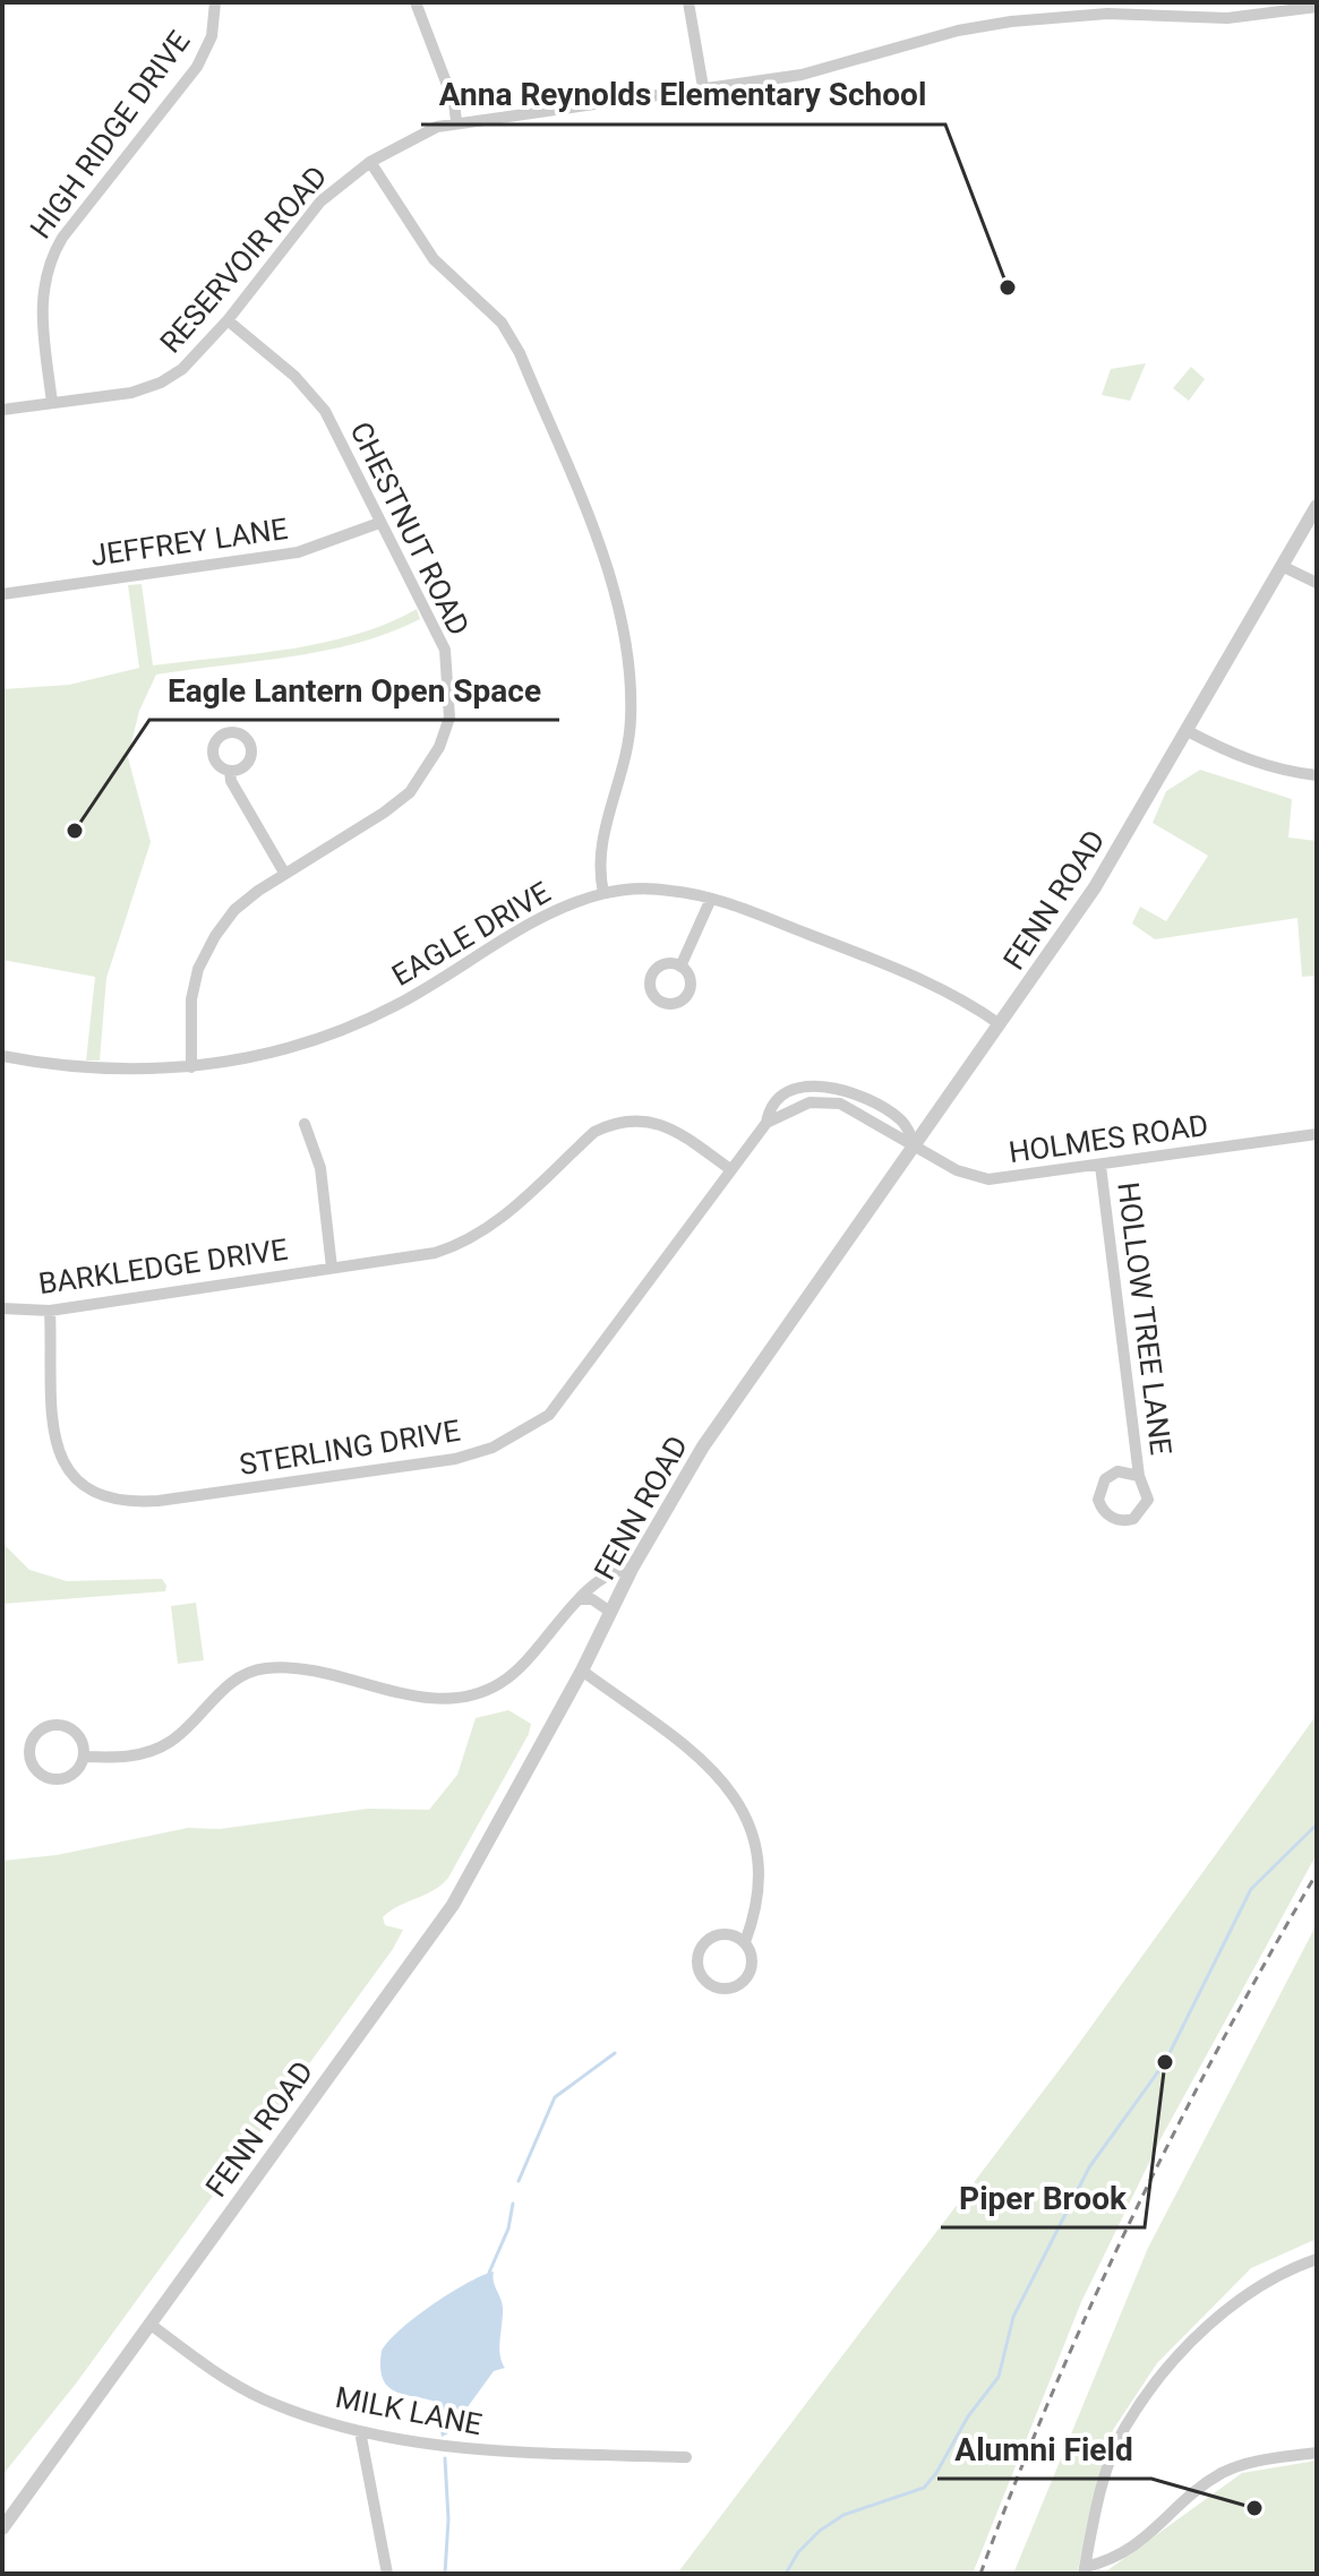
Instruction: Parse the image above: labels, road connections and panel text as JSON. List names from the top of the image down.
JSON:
{
  "streets": {
    "street": [
      "HIGH RIDGE DRIVE",
      "RESERVOIR ROAD",
      "CHESTNUT ROAD",
      "JEFFREY LANE",
      "FENN ROAD",
      "EAGLE DRIVE",
      "HOLMES ROAD",
      "BARKLEDGE DRIVE",
      "HOLLOW TREE LANE",
      "STERLING DRIVE",
      "MILK LANE"
    ]
  },
  "crossings": [
    ["HIGH RIDGE DRIVE", "RESERVOIR ROAD"],
    ["RESERVOIR ROAD", "CHESTNUT ROAD"],
    ["CHESTNUT ROAD", "JEFFREY LANE"],
    ["CHESTNUT ROAD", "EAGLE DRIVE"],
    ["FENN ROAD", "EAGLE DRIVE"],
    ["FENN ROAD", "HOLMES ROAD"],
    ["FENN ROAD", "STERLING DRIVE"],
    ["FENN ROAD", "MILK LANE"],
    ["HOLMES ROAD", "HOLLOW TREE LANE"],
    ["HOLMES ROAD", "STERLING DRIVE"],
    ["BARKLEDGE DRIVE", "STERLING DRIVE"]
  ],
  "places": [
    "Anna Reynolds Elementary School",
    "Eagle Lantern Open Space",
    "Piper Brook",
    "Alumni Field"
  ]
}
